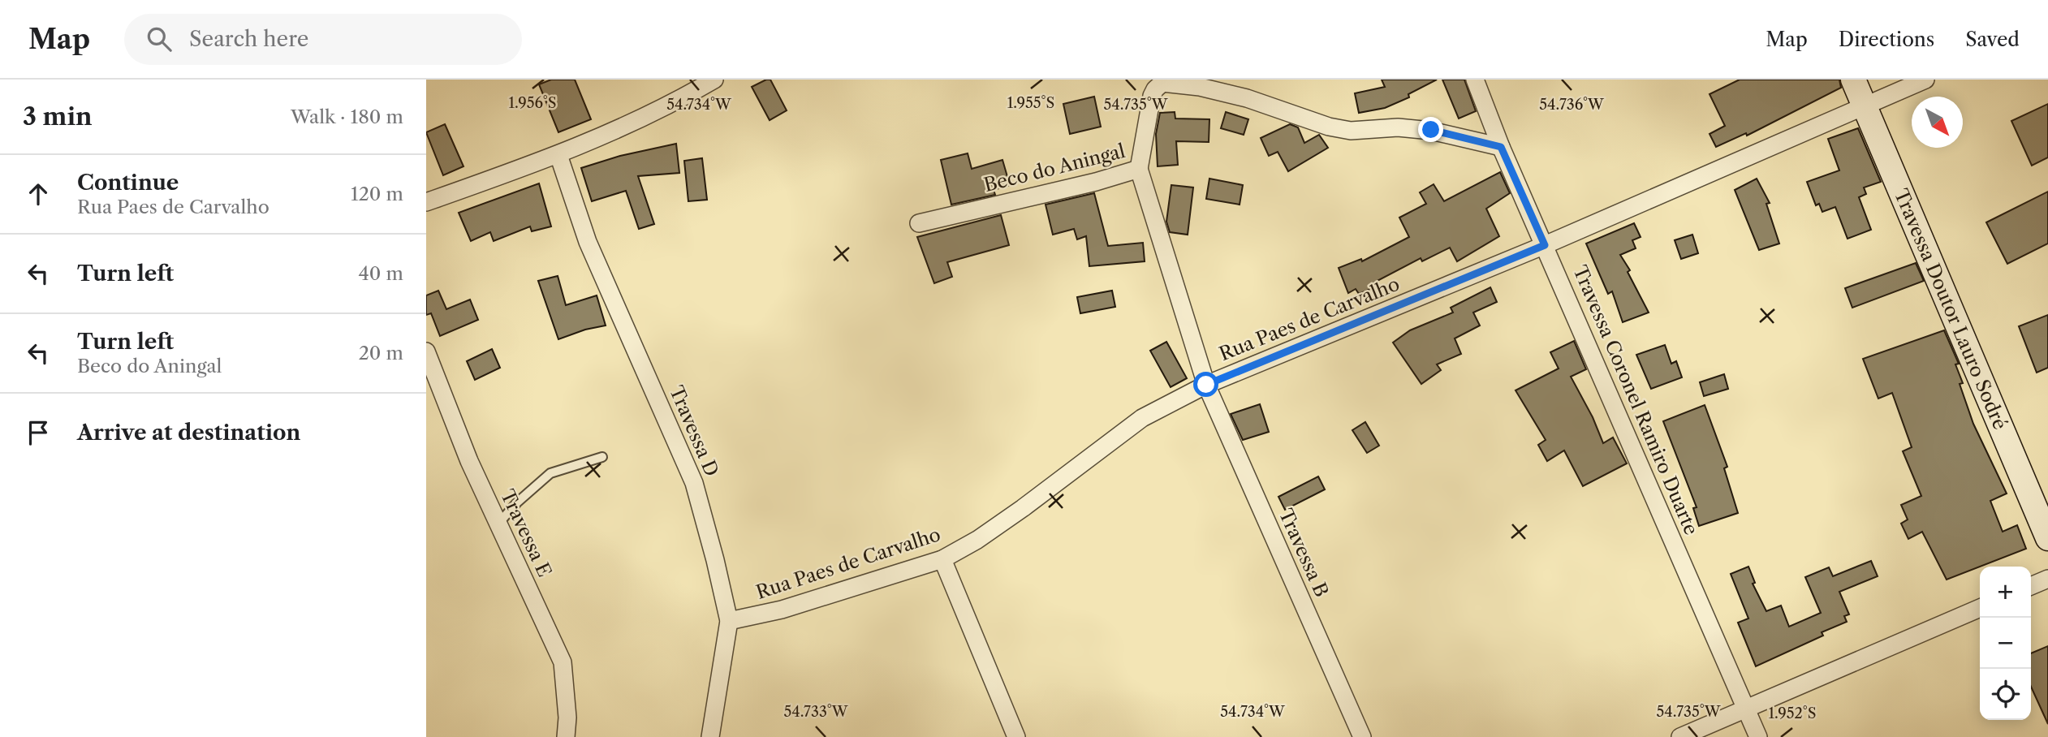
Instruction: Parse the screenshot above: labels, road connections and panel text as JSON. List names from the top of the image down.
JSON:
{
  "streets": {
    "street": [
      "Beco do Aningal",
      "Travessa Doutor Lauro Sodré",
      "Rua Paes de Carvalho",
      "Travessa Coronel Ramiro Duarte",
      "Travessa D",
      "Travessa E",
      "Travessa B"
    ]
  },
  "crossings": [
    ["Beco do Aningal", "Travessa Coronel Ramiro Duarte"],
    ["Beco do Aningal", "Travessa B"],
    ["Travessa Doutor Lauro Sodré", "Rua Paes de Carvalho"],
    ["Rua Paes de Carvalho", "Travessa Coronel Ramiro Duarte"],
    ["Rua Paes de Carvalho", "Travessa D"],
    ["Rua Paes de Carvalho", "Travessa B"]
  ],
  "north": "bottom right",
  "page": {
    "header": "Map",
    "search": "Search here",
    "nav": ["Map", "Directions", "Saved"],
    "heading": ["3 min", "Walk · 180 m"],
    "list": [
      ["Continue", "Rua Paes de Carvalho", "120 m"],
      ["Turn left", "40 m"],
      ["Turn left", "Beco do Aningal", "20 m"],
      "Arrive at destination"
    ],
    "map_buttons": ["+", "−"]
  },
  "coordinates": [
    "1.956°S",
    "1.955°S",
    "54.736°W",
    "54.734°W",
    "54.735°W",
    "54.733°W",
    "1.952°S"
  ]
}
